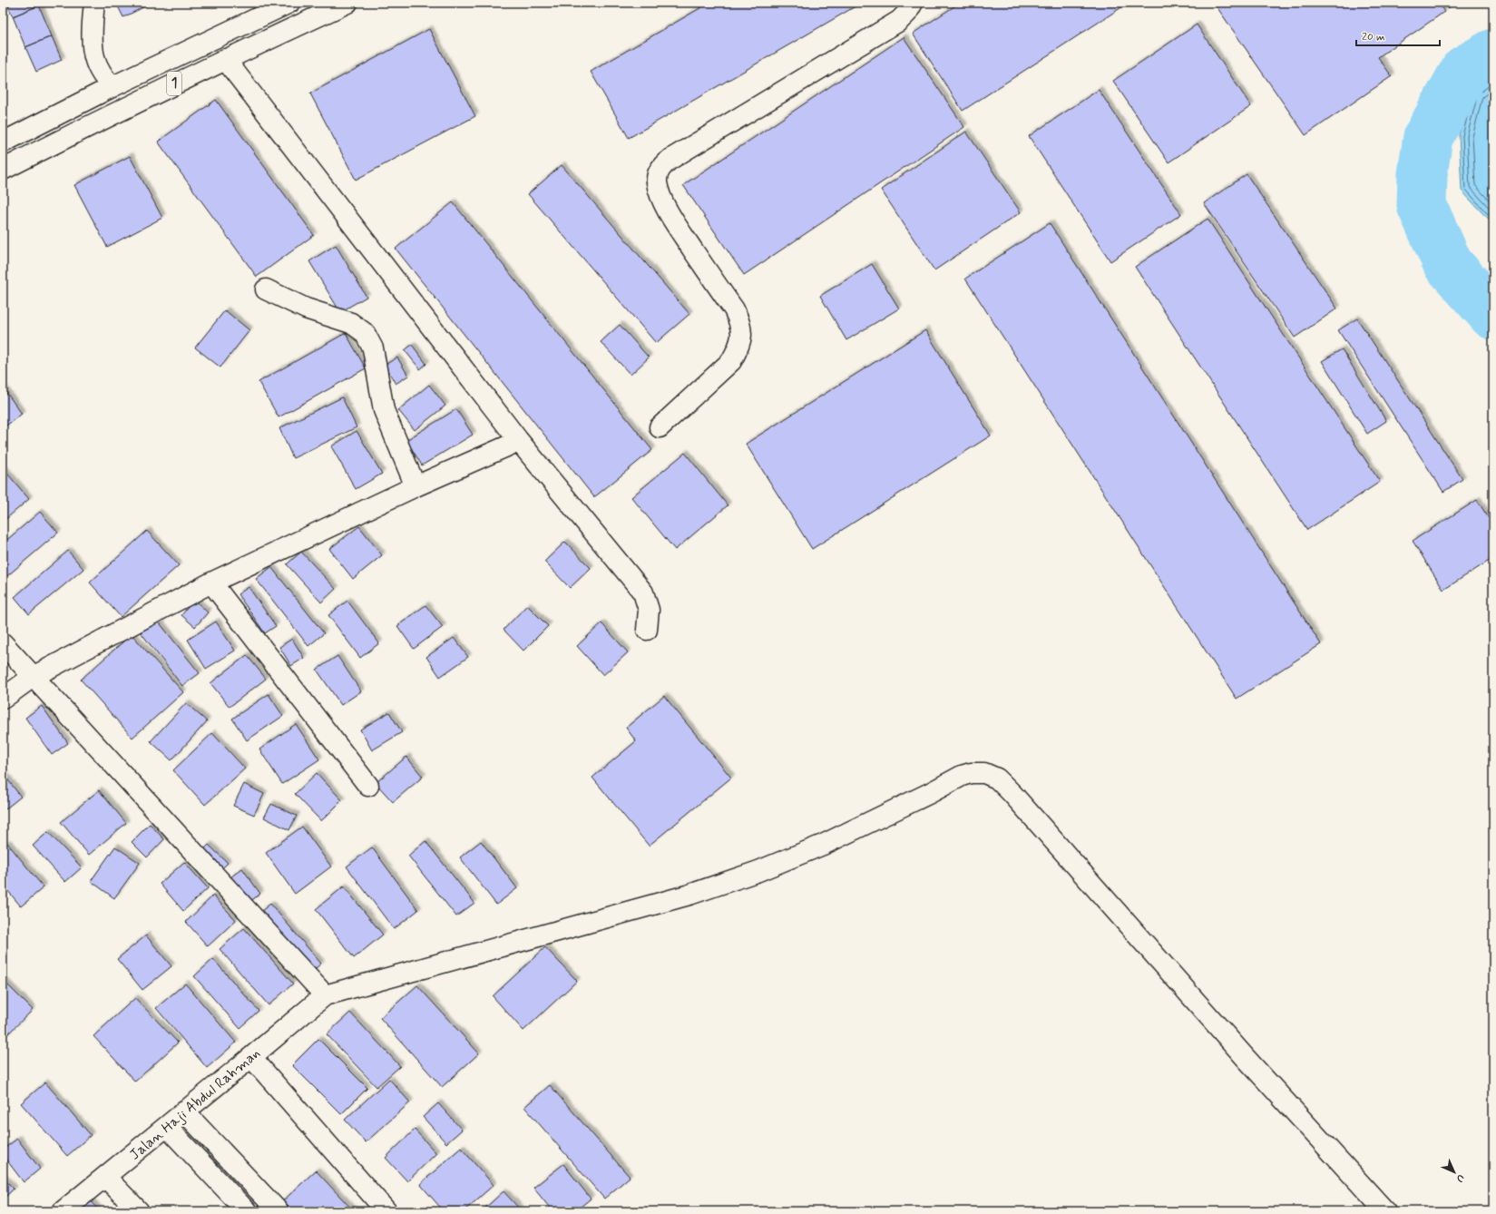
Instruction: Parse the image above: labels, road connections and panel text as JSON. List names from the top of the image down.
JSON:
{
  "streets": {
    "main road": ["1", "Jalan Haji Abdul Rahman"]
  },
  "scale_bar": "20 m",
  "north": "bottom right"
}
